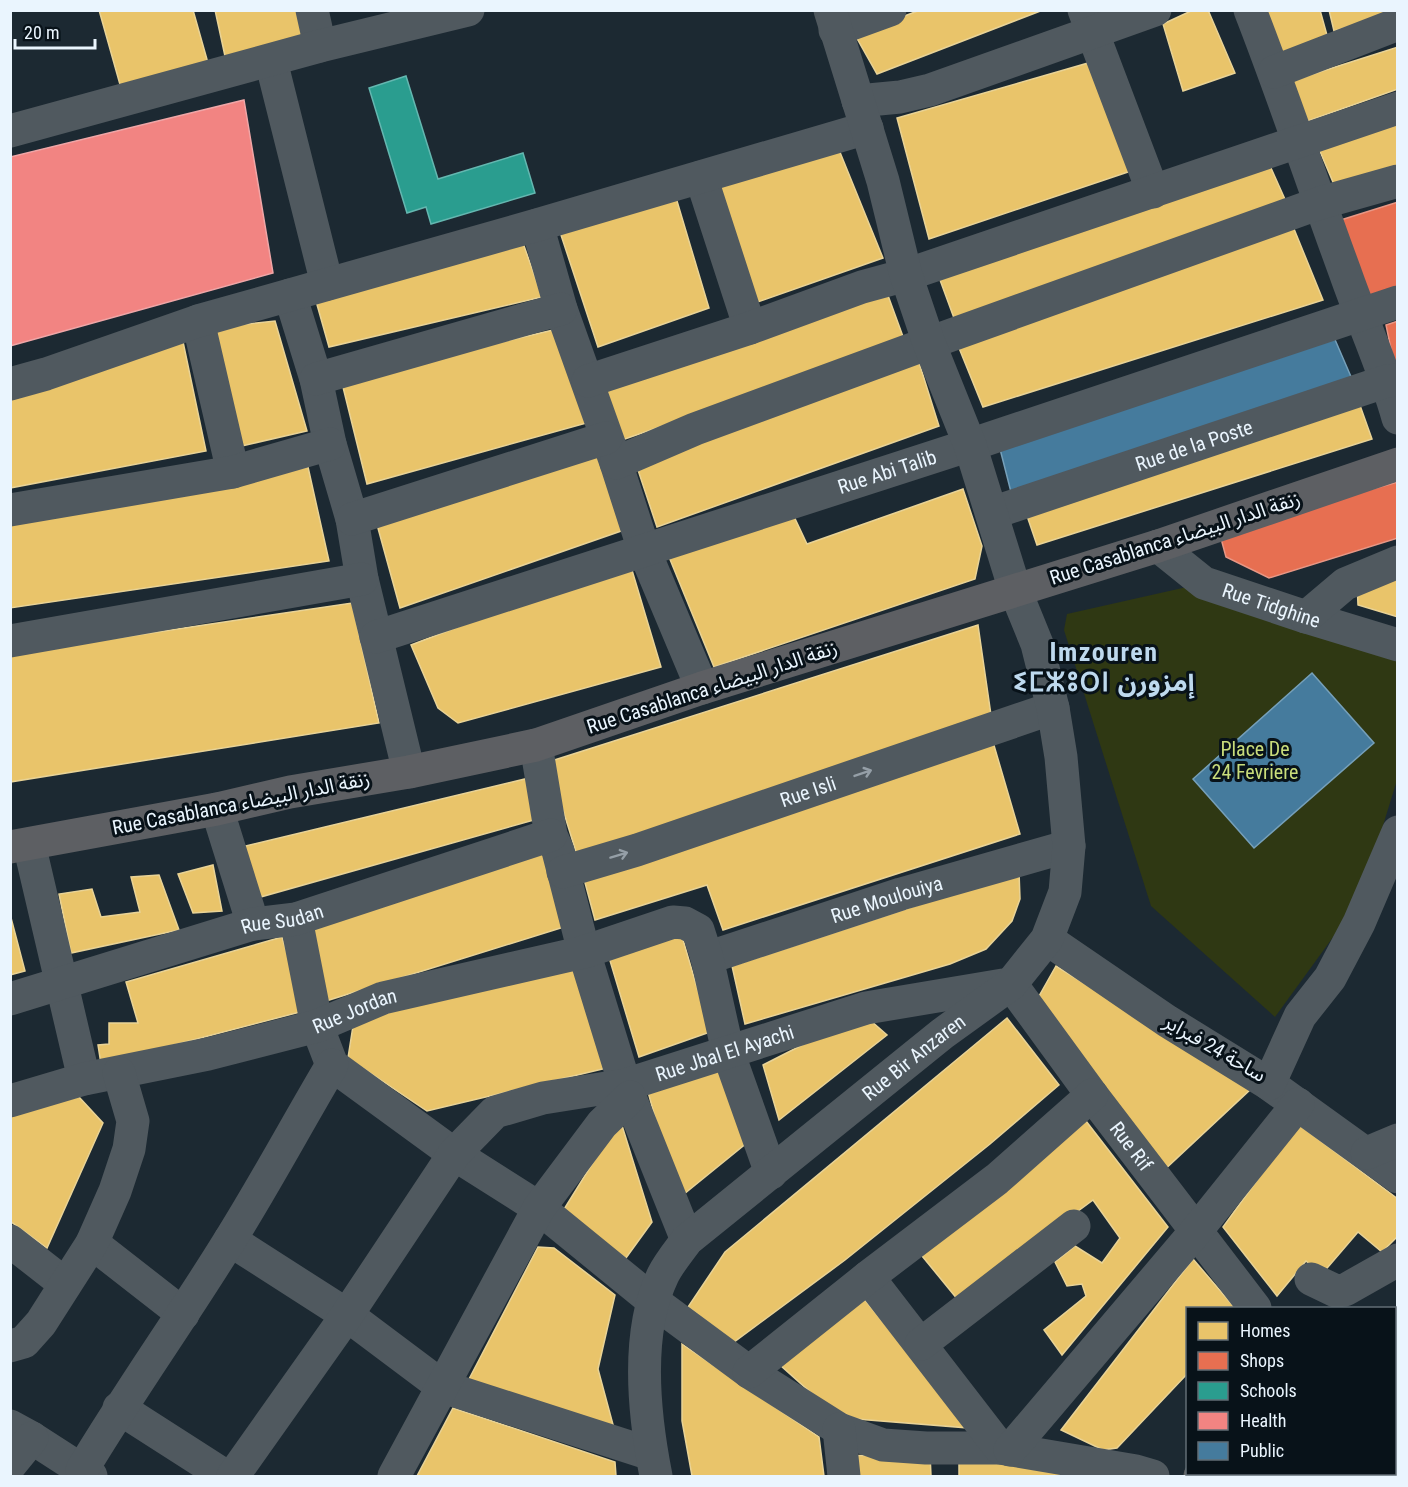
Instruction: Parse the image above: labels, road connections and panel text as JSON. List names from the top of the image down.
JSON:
{
  "streets": {
    "main road": ["Rue Casablanca زنقة الدار البيضاء"],
    "street": [
      "Rue de la Poste",
      "Rue Abi Talib",
      "Rue Tidghine",
      "Rue Isli",
      "Rue Moulouiya",
      "Rue Sudan",
      "Rue Jordan",
      "ساحة 24 فبراير",
      "Rue Jbal El Ayachi",
      "Rue Bir Anzaren",
      "Rue Rif"
    ]
  },
  "crossings": [
    ["Rue de la Poste", "Rue Bir Anzaren"],
    ["Rue Abi Talib", "Rue Bir Anzaren"],
    ["Rue Casablanca زنقة الدار البيضاء", "Rue Tidghine"],
    ["Rue Casablanca زنقة الدار البيضاء", "Rue Bir Anzaren"],
    ["Rue Isli", "Rue Bir Anzaren"],
    ["Rue Moulouiya", "Rue Jordan"],
    ["Rue Moulouiya", "Rue Bir Anzaren"],
    ["ساحة 24 فبراير", "Rue Bir Anzaren"],
    ["Rue Jbal El Ayachi", "Rue Bir Anzaren"],
    ["Rue Jbal El Ayachi", "Rue Rif"],
    ["Rue Bir Anzaren", "Rue Rif"]
  ],
  "one_way": ["Rue Isli"],
  "districts": ["Imzouren ⵉⵎⵣⵓⵔⵏ إمزورن"],
  "parks": ["Place De 24 Fevriere"],
  "legend": [
    "Homes",
    "Shops",
    "Schools",
    "Health",
    "Public"
  ],
  "scale_bar": "20 m"
}
